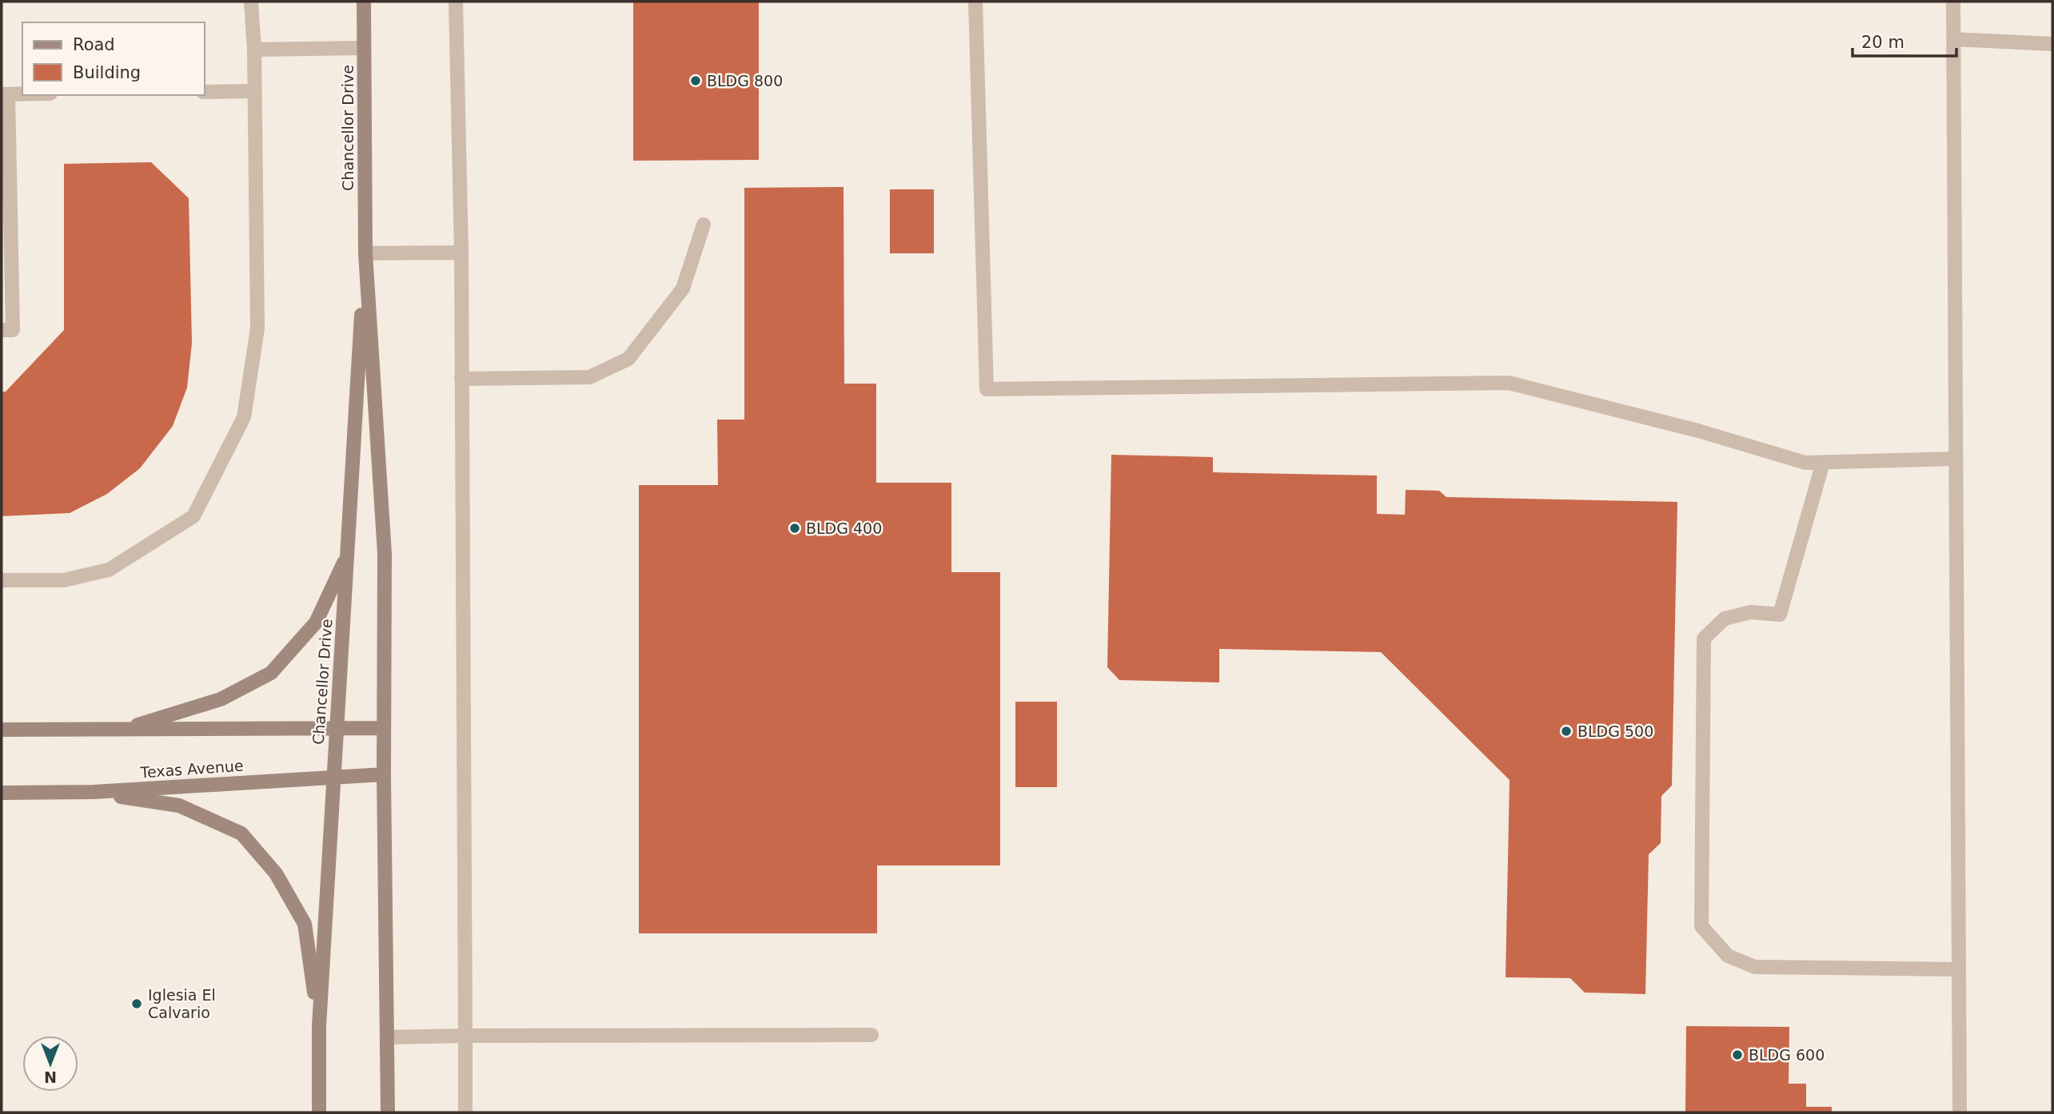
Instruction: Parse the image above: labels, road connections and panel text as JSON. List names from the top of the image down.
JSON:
{
  "streets": {
    "street": ["Chancellor Drive", "Texas Avenue"]
  },
  "crossings": [
    ["Chancellor Drive", "Texas Avenue"]
  ],
  "places": [
    "BLDG 800",
    "BLDG 400",
    "BLDG 500",
    "Iglesia El Calvario",
    "BLDG 600"
  ],
  "legend": ["Road", "Building"],
  "scale_bar": "20 m",
  "north": "bottom"
}
